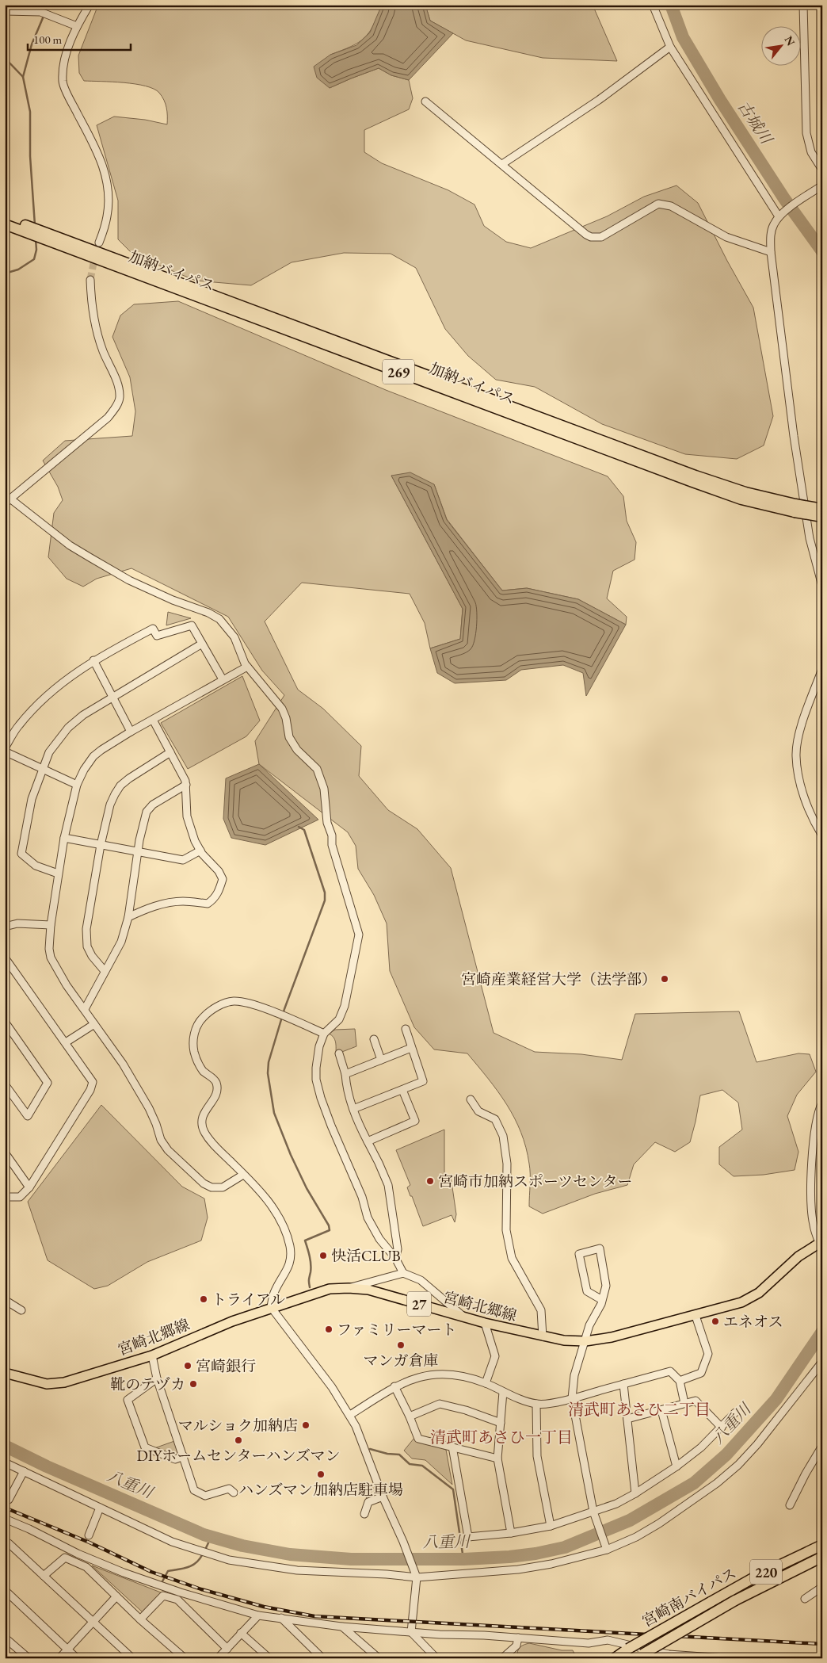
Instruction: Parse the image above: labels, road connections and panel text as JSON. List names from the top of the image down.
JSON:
{
  "streets": {
    "highway": [
      "加納バイパス",
      "269",
      "220",
      "宮崎南バイパス"
    ],
    "main road": ["27", "宮崎北郷線"]
  },
  "districts": ["清武町あさひ二丁目", "清武町あさひ一丁目"],
  "water": ["古城川", "八重川"],
  "places": [
    "宮崎産業経営大学（法学部）",
    "宮崎市加納スポーツセンター",
    "快活CLUB",
    "トライアル",
    "エネオス",
    "ファミリーマート",
    "マンガ倉庫",
    "宮崎銀行",
    "靴のテヅカ",
    "マルショク加納店",
    "DIYホームセンターハンズマン",
    "ハンズマン加納店駐車場"
  ],
  "scale_bar": "100 m",
  "north": "top right"
}
